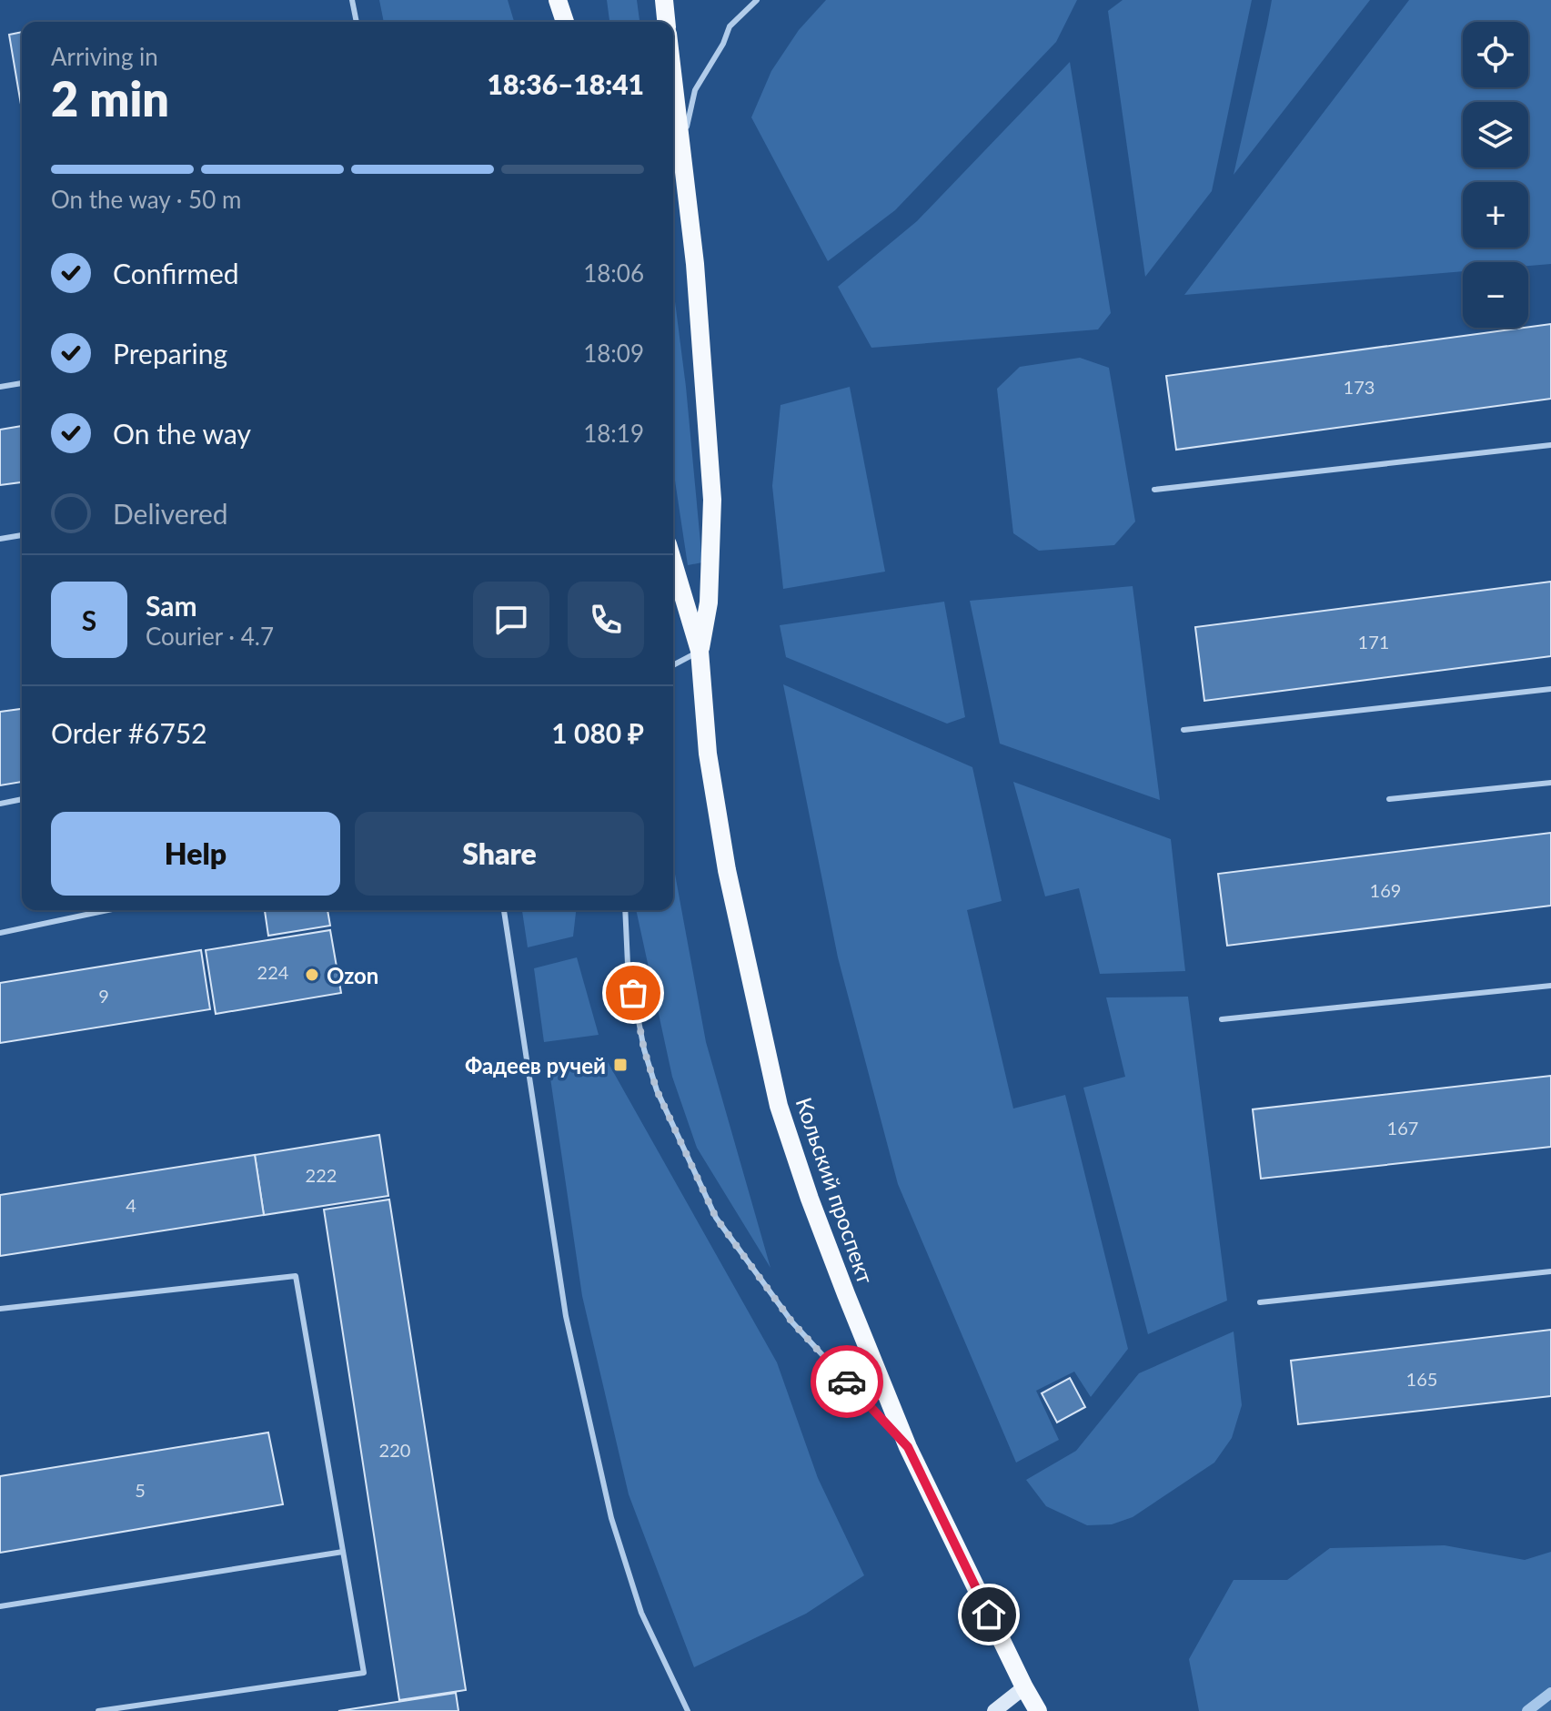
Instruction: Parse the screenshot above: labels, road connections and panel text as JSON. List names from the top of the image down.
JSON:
{
  "streets": {
    "main road": ["Кольский проспект"]
  },
  "places": {
    "other": ["Ozon"],
    "transit": ["Фадеев ручей"]
  },
  "house_numbers": [
    "173",
    "171",
    "169",
    "224",
    "9",
    "167",
    "222",
    "4",
    "165",
    "220",
    "5"
  ],
  "page": {
    "map_buttons": ["+", "−"],
    "heading": ["2 min", "Arriving in", "18:36–18:41"],
    "panel": [
      "Sam",
      "Courier · 4.7",
      "Order #6752",
      "1 080 ₽"
    ],
    "bar": "On the way · 50 m",
    "list": [
      ["Confirmed", "18:06"],
      ["Preparing", "18:09"],
      ["On the way", "18:19"],
      "Delivered"
    ],
    "round": "S",
    "buttons": ["Help", "Share"]
  }
}
